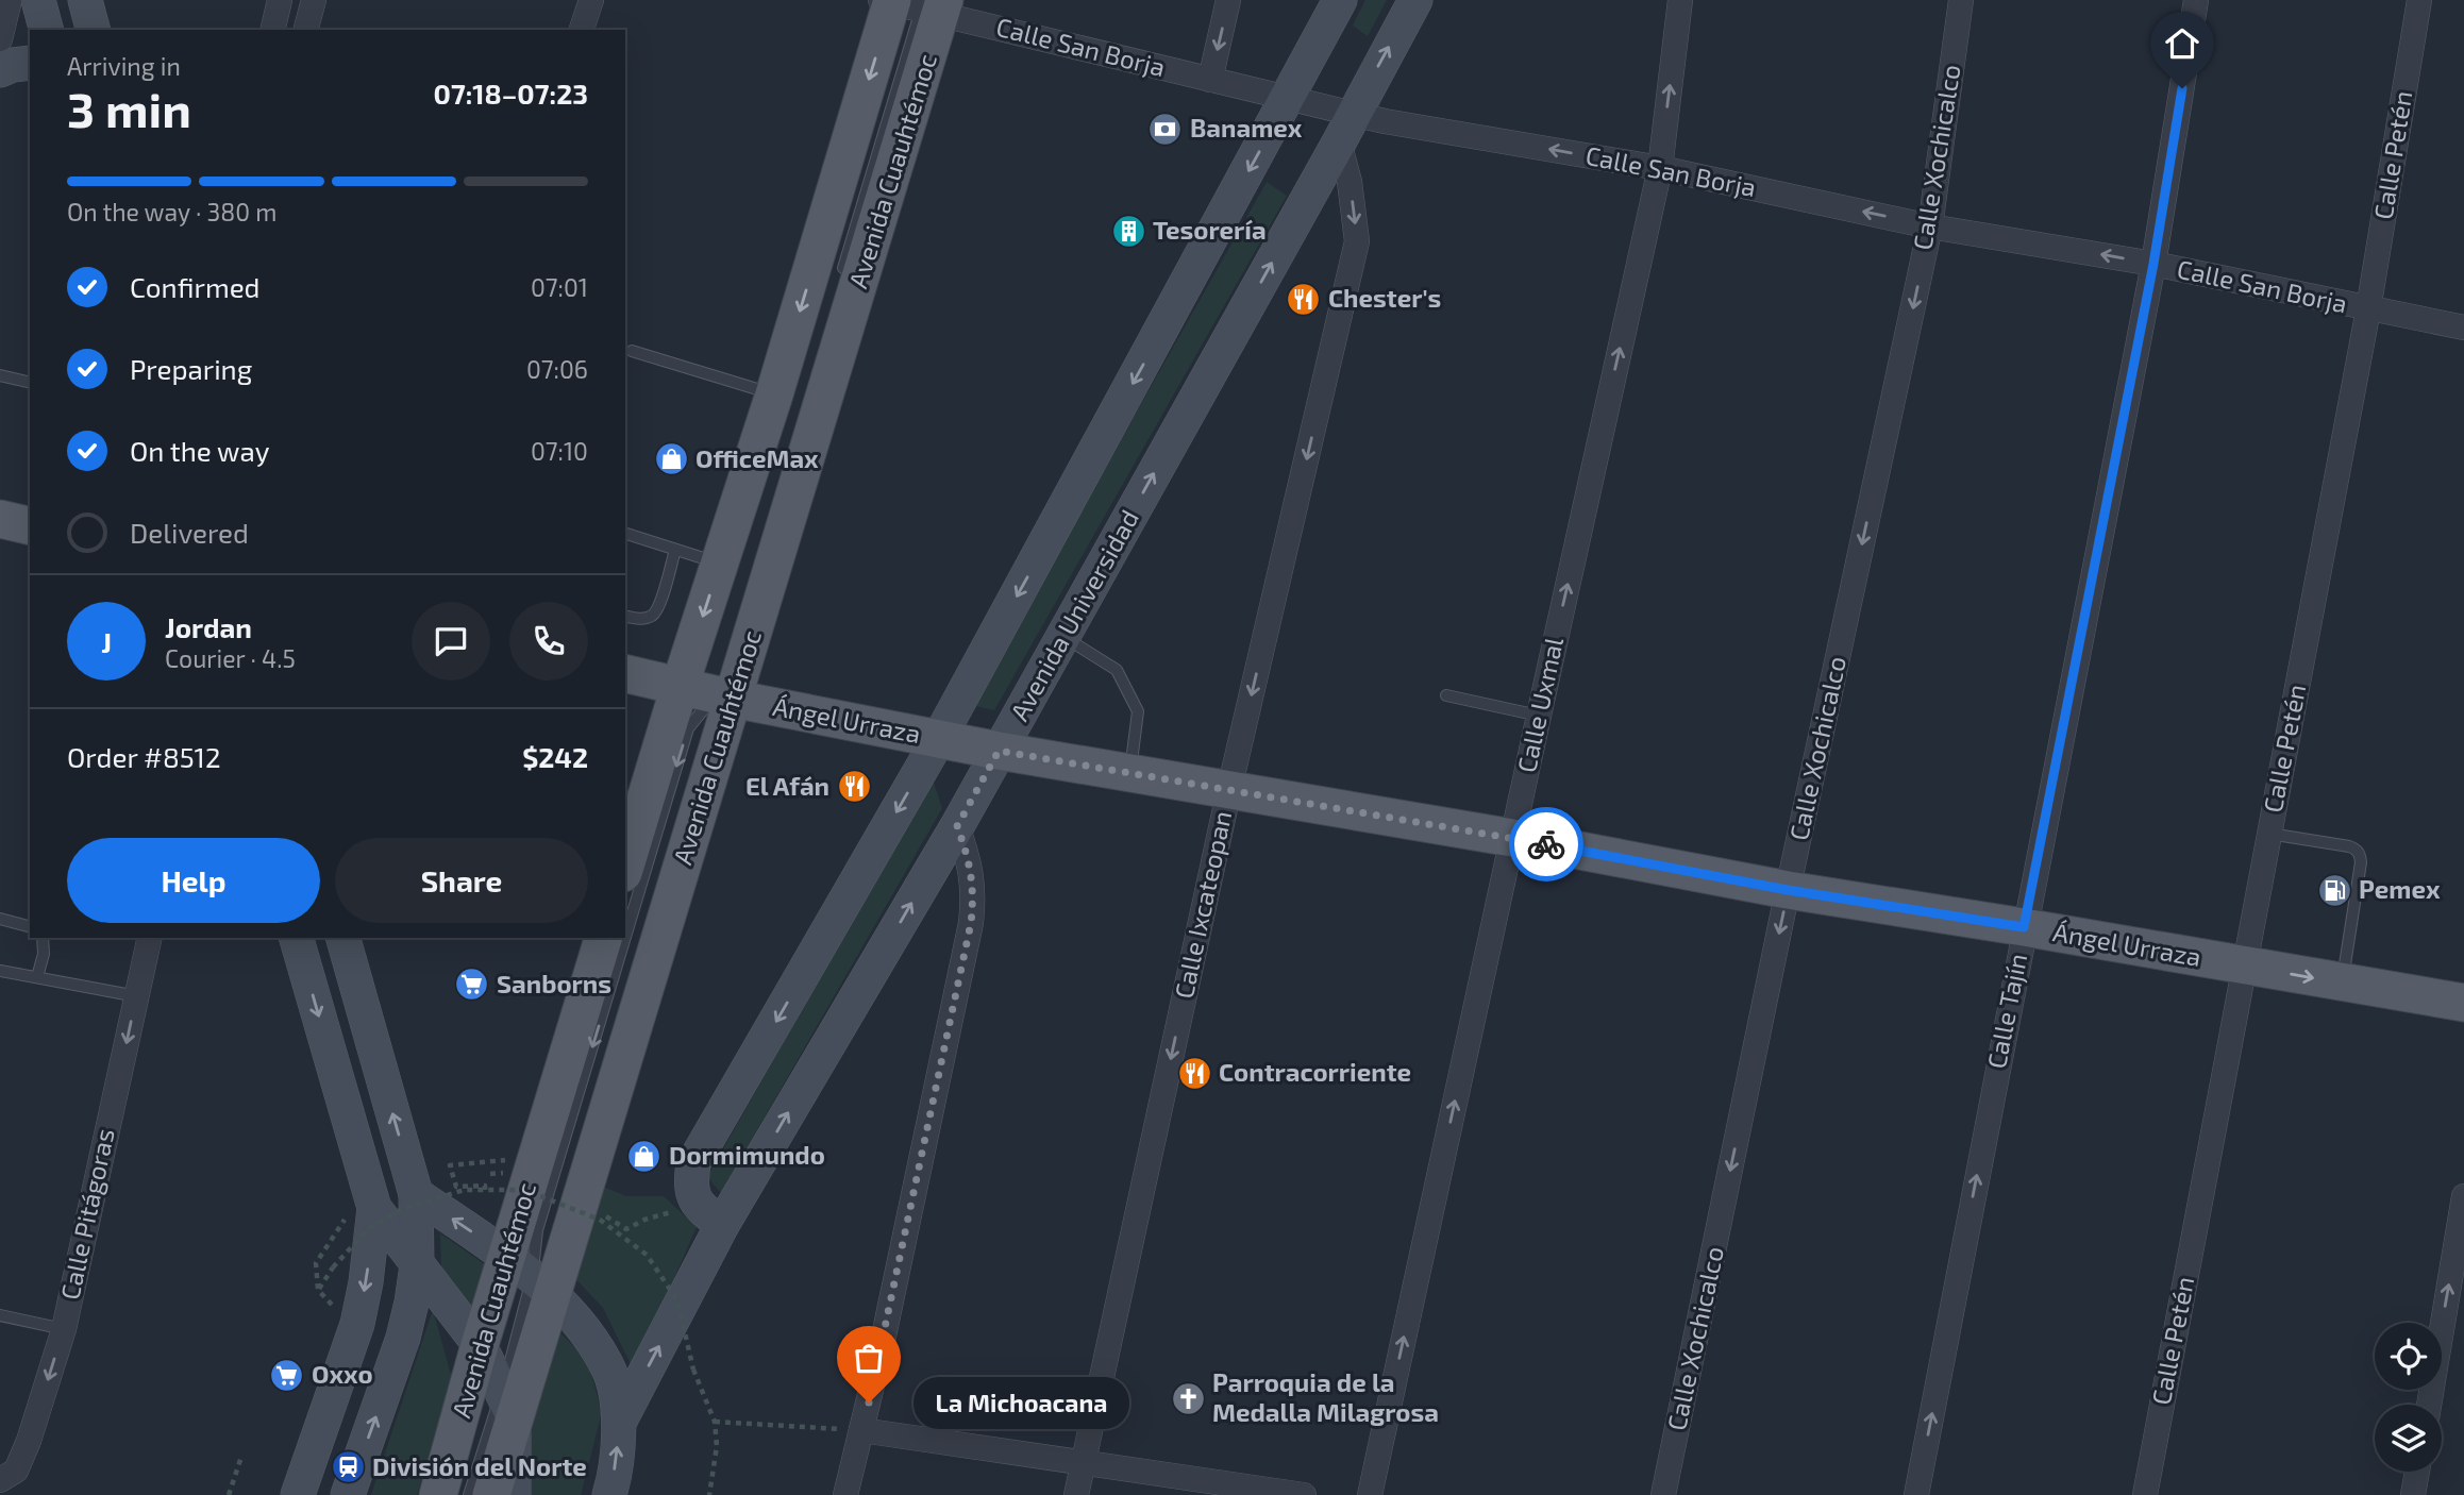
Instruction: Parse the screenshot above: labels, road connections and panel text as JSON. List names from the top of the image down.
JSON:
{
  "streets": {
    "main road": ["Avenida Cuauhtémoc", "Avenida Universidad", "Ángel Urraza"],
    "street": [
      "Calle San Borja",
      "Calle Petén",
      "Calle Xochicalco",
      "Calle Uxmal",
      "Calle Ixcateopan",
      "Calle Tajín",
      "Calle Pitágoras"
    ]
  },
  "crossings": [
    ["Calle San Borja", "Calle Petén"],
    ["Calle San Borja", "Calle Xochicalco"],
    ["Calle San Borja", "Avenida Cuauhtémoc"],
    ["Calle San Borja", "Avenida Universidad"],
    ["Calle San Borja", "Calle Uxmal"],
    ["Calle San Borja", "Calle Ixcateopan"],
    ["Calle San Borja", "Calle Tajín"],
    ["Calle Petén", "Ángel Urraza"],
    ["Calle Xochicalco", "Ángel Urraza"],
    ["Avenida Cuauhtémoc", "Ángel Urraza"],
    ["Avenida Universidad", "Ángel Urraza"],
    ["Avenida Universidad", "Calle Ixcateopan"],
    ["Calle Uxmal", "Ángel Urraza"],
    ["Ángel Urraza", "Calle Ixcateopan"],
    ["Ángel Urraza", "Calle Tajín"]
  ],
  "one_way": [
    "Calle San Borja",
    "Calle Xochicalco",
    "Calle Uxmal",
    "Calle Ixcateopan",
    "Calle Tajín",
    "Calle Pitágoras"
  ],
  "places": {
    "bank": ["Banamex"],
    "building": ["Tesorería"],
    "restaurant": ["Chester's", "El Afán", "Contracorriente"],
    "shop": ["OfficeMax", "Dormimundo"],
    "fuel station": ["Pemex"],
    "supermarket": ["Sanborns", "Oxxo"],
    "church": ["Parroquia de la Medalla Milagrosa"],
    "other": ["La Michoacana"],
    "station": ["División del Norte"]
  },
  "page": {
    "heading": ["3 min", "Arriving in", "07:18–07:23"],
    "panel": [
      "Jordan",
      "Courier · 4.5",
      "Order #8512",
      "$242"
    ],
    "bar": "On the way · 380 m",
    "list": [
      ["Confirmed", "07:01"],
      ["Preparing", "07:06"],
      ["On the way", "07:10"],
      "Delivered"
    ],
    "round": "J",
    "buttons": ["Help", "Share"],
    "bubble": "La Michoacana"
  }
}
